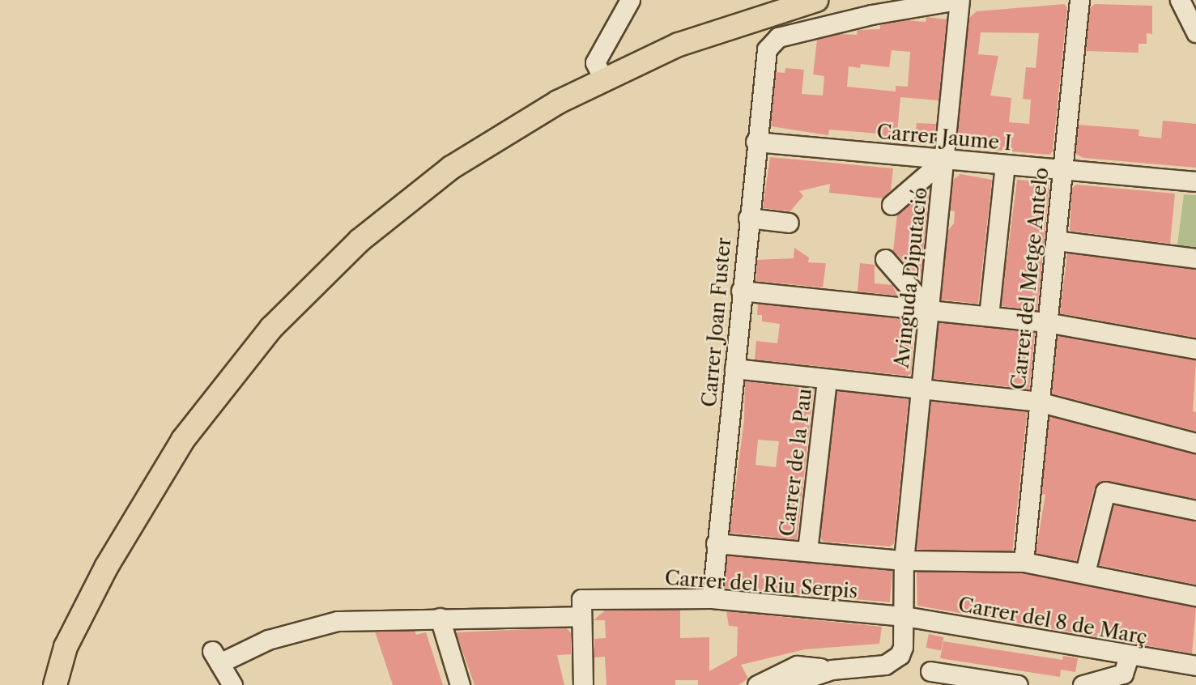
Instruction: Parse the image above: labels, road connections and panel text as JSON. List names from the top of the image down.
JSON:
{
  "streets": {
    "street": [
      "Carrer Jaume I",
      "Avinguda Diputació",
      "Carrer del Metge Antelo",
      "Carrer Joan Fuster",
      "Carrer de la Pau",
      "Carrer del Riu Serpis",
      "Carrer del 8 de Març"
    ]
  },
  "crossings": [
    ["Carrer Jaume I", "Avinguda Diputació"],
    ["Carrer Jaume I", "Carrer del Metge Antelo"],
    ["Carrer Jaume I", "Carrer Joan Fuster"],
    ["Avinguda Diputació", "Carrer Joan Fuster"],
    ["Avinguda Diputació", "Carrer del Riu Serpis"],
    ["Avinguda Diputació", "Carrer del 8 de Març"],
    ["Carrer Joan Fuster", "Carrer del Riu Serpis"],
    ["Carrer del Riu Serpis", "Carrer del 8 de Març"]
  ]
}
